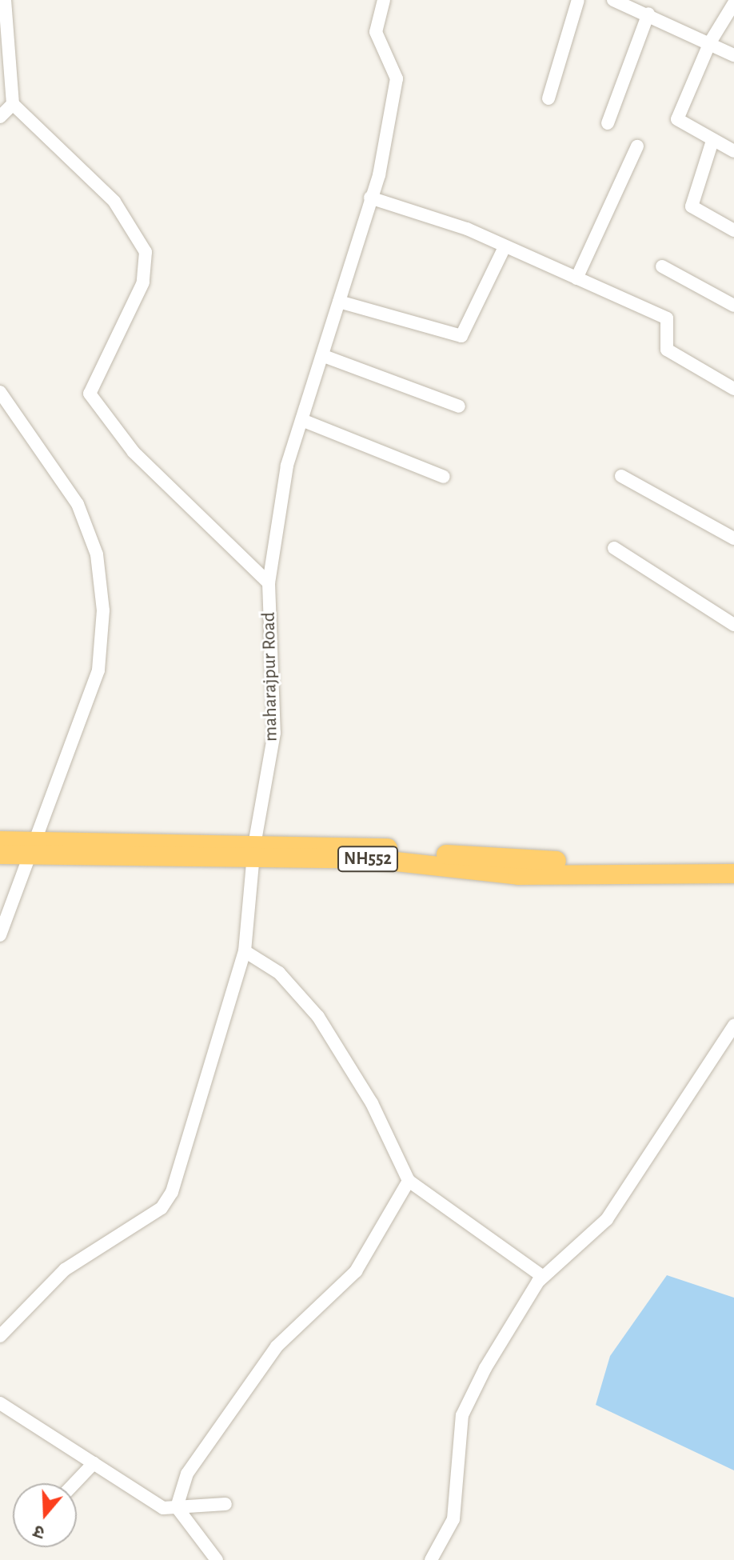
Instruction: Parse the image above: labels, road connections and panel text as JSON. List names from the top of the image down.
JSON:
{
  "streets": {
    "highway": ["NH552"],
    "street": ["maharajpur Road"]
  },
  "crossings": [
    ["maharajpur Road", "NH552"]
  ],
  "north": "bottom"
}
